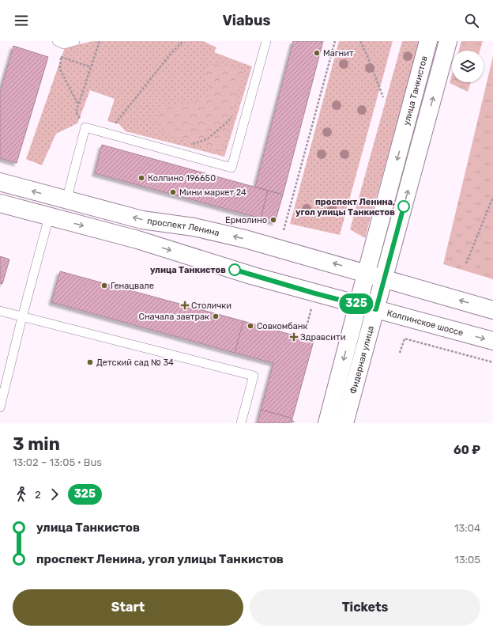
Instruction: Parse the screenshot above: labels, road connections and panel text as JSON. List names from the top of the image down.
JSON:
{
  "streets": {
    "main road": [
      "улица Танкистов",
      "проспект Ленина",
      "Колпинское шоссе",
      "Фидерная улица"
    ]
  },
  "crossings": [
    ["улица Танкистов", "проспект Ленина"],
    ["улица Танкистов", "Колпинское шоссе"],
    ["улица Танкистов", "Фидерная улица"],
    ["Колпинское шоссе", "Фидерная улица"]
  ],
  "places": {
    "other": [
      "Магнит",
      "Колпино 196650",
      "Мини маркет 24",
      "проспект Ленина, угол улицы Танкистов",
      "Ермолино",
      "улица Танкистов",
      "Генацвале",
      "Сначала завтрак",
      "Совкомбанк",
      "Детский сад № 34"
    ],
    "health": ["Столички", "Здравсити"]
  },
  "lines": ["bus line 325"],
  "page": {
    "header": "Viabus",
    "on_map": "325",
    "heading": ["3 min", "13:02 – 13:05 · Bus", "60 ₽"],
    "legs": ["2", "325"],
    "list": [
      {
        "name": "улица Танкистов",
        "value": "13:04"
      },
      {
        "name": "проспект Ленина, угол улицы Танкистов",
        "value": "13:05"
      }
    ],
    "buttons": ["Start", "Tickets"]
  }
}
